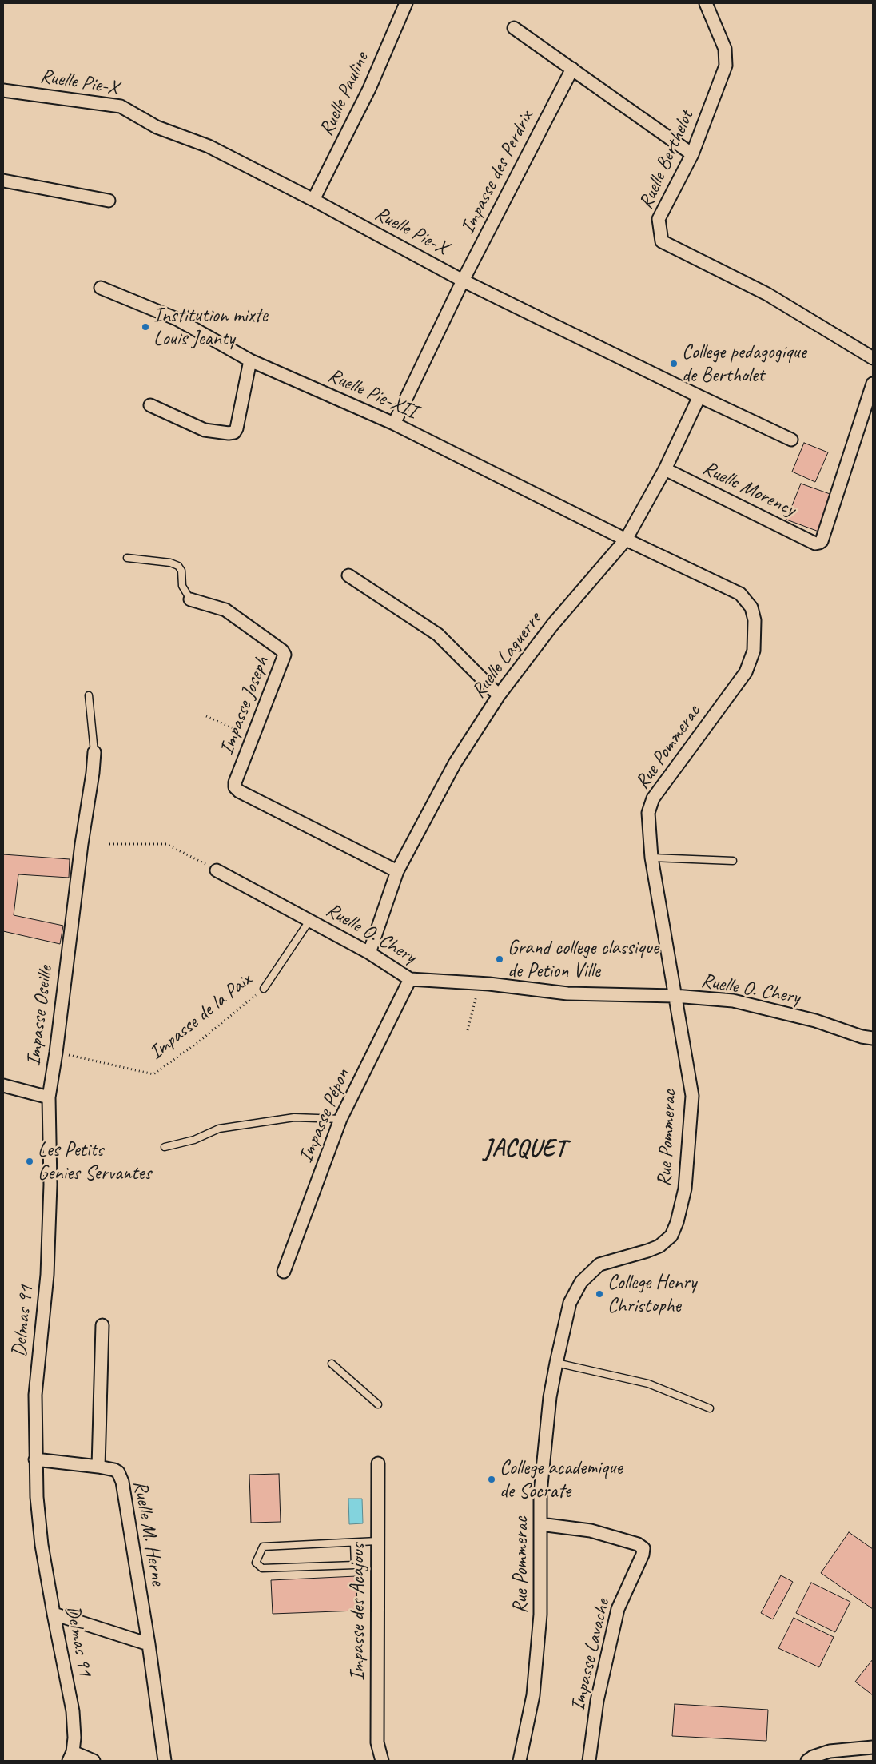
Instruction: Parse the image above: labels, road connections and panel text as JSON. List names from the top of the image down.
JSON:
{
  "streets": {
    "street": [
      "Ruelle Pie-X",
      "Ruelle Pauline",
      "Ruelle Berthelot",
      "Impasse des Perdrix",
      "Ruelle Pie-XII",
      "Ruelle Morency",
      "Ruelle Laguerre",
      "Impasse Joseph",
      "Rue Pommerac",
      "Ruelle O. Chery",
      "Impasse Oseille",
      "Impasse Pépon",
      "Delmas 91",
      "Ruelle M. Herne",
      "Impasse des Acajous",
      "Impasse Lavache"
    ],
    "lane": ["Impasse de la Paix"]
  },
  "crossings": [
    ["Ruelle Pie-X", "Ruelle Pauline"],
    ["Ruelle Pie-X", "Impasse des Perdrix"],
    ["Ruelle Pie-X", "Ruelle Laguerre"],
    ["Impasse des Perdrix", "Ruelle Pie-XII"],
    ["Ruelle Pie-XII", "Ruelle Laguerre"],
    ["Ruelle Pie-XII", "Rue Pommerac"],
    ["Ruelle Morency", "Ruelle Laguerre"],
    ["Ruelle Laguerre", "Impasse Joseph"],
    ["Ruelle Laguerre", "Rue Pommerac"],
    ["Ruelle Laguerre", "Ruelle O. Chery"],
    ["Rue Pommerac", "Ruelle O. Chery"],
    ["Rue Pommerac", "Impasse Lavache"],
    ["Ruelle O. Chery", "Impasse de la Paix"],
    ["Ruelle O. Chery", "Impasse Pépon"],
    ["Impasse Oseille", "Impasse de la Paix"],
    ["Impasse Oseille", "Delmas 91"]
  ],
  "districts": ["JACQUET"],
  "places": [
    "Institution mixte Louis Jeanty",
    "College pedagogique de Bertholet",
    "Grand college classique de Petion Ville",
    "Les Petits Genies Servantes",
    "College Henry Christophe",
    "College academique de Socrate"
  ]
}
